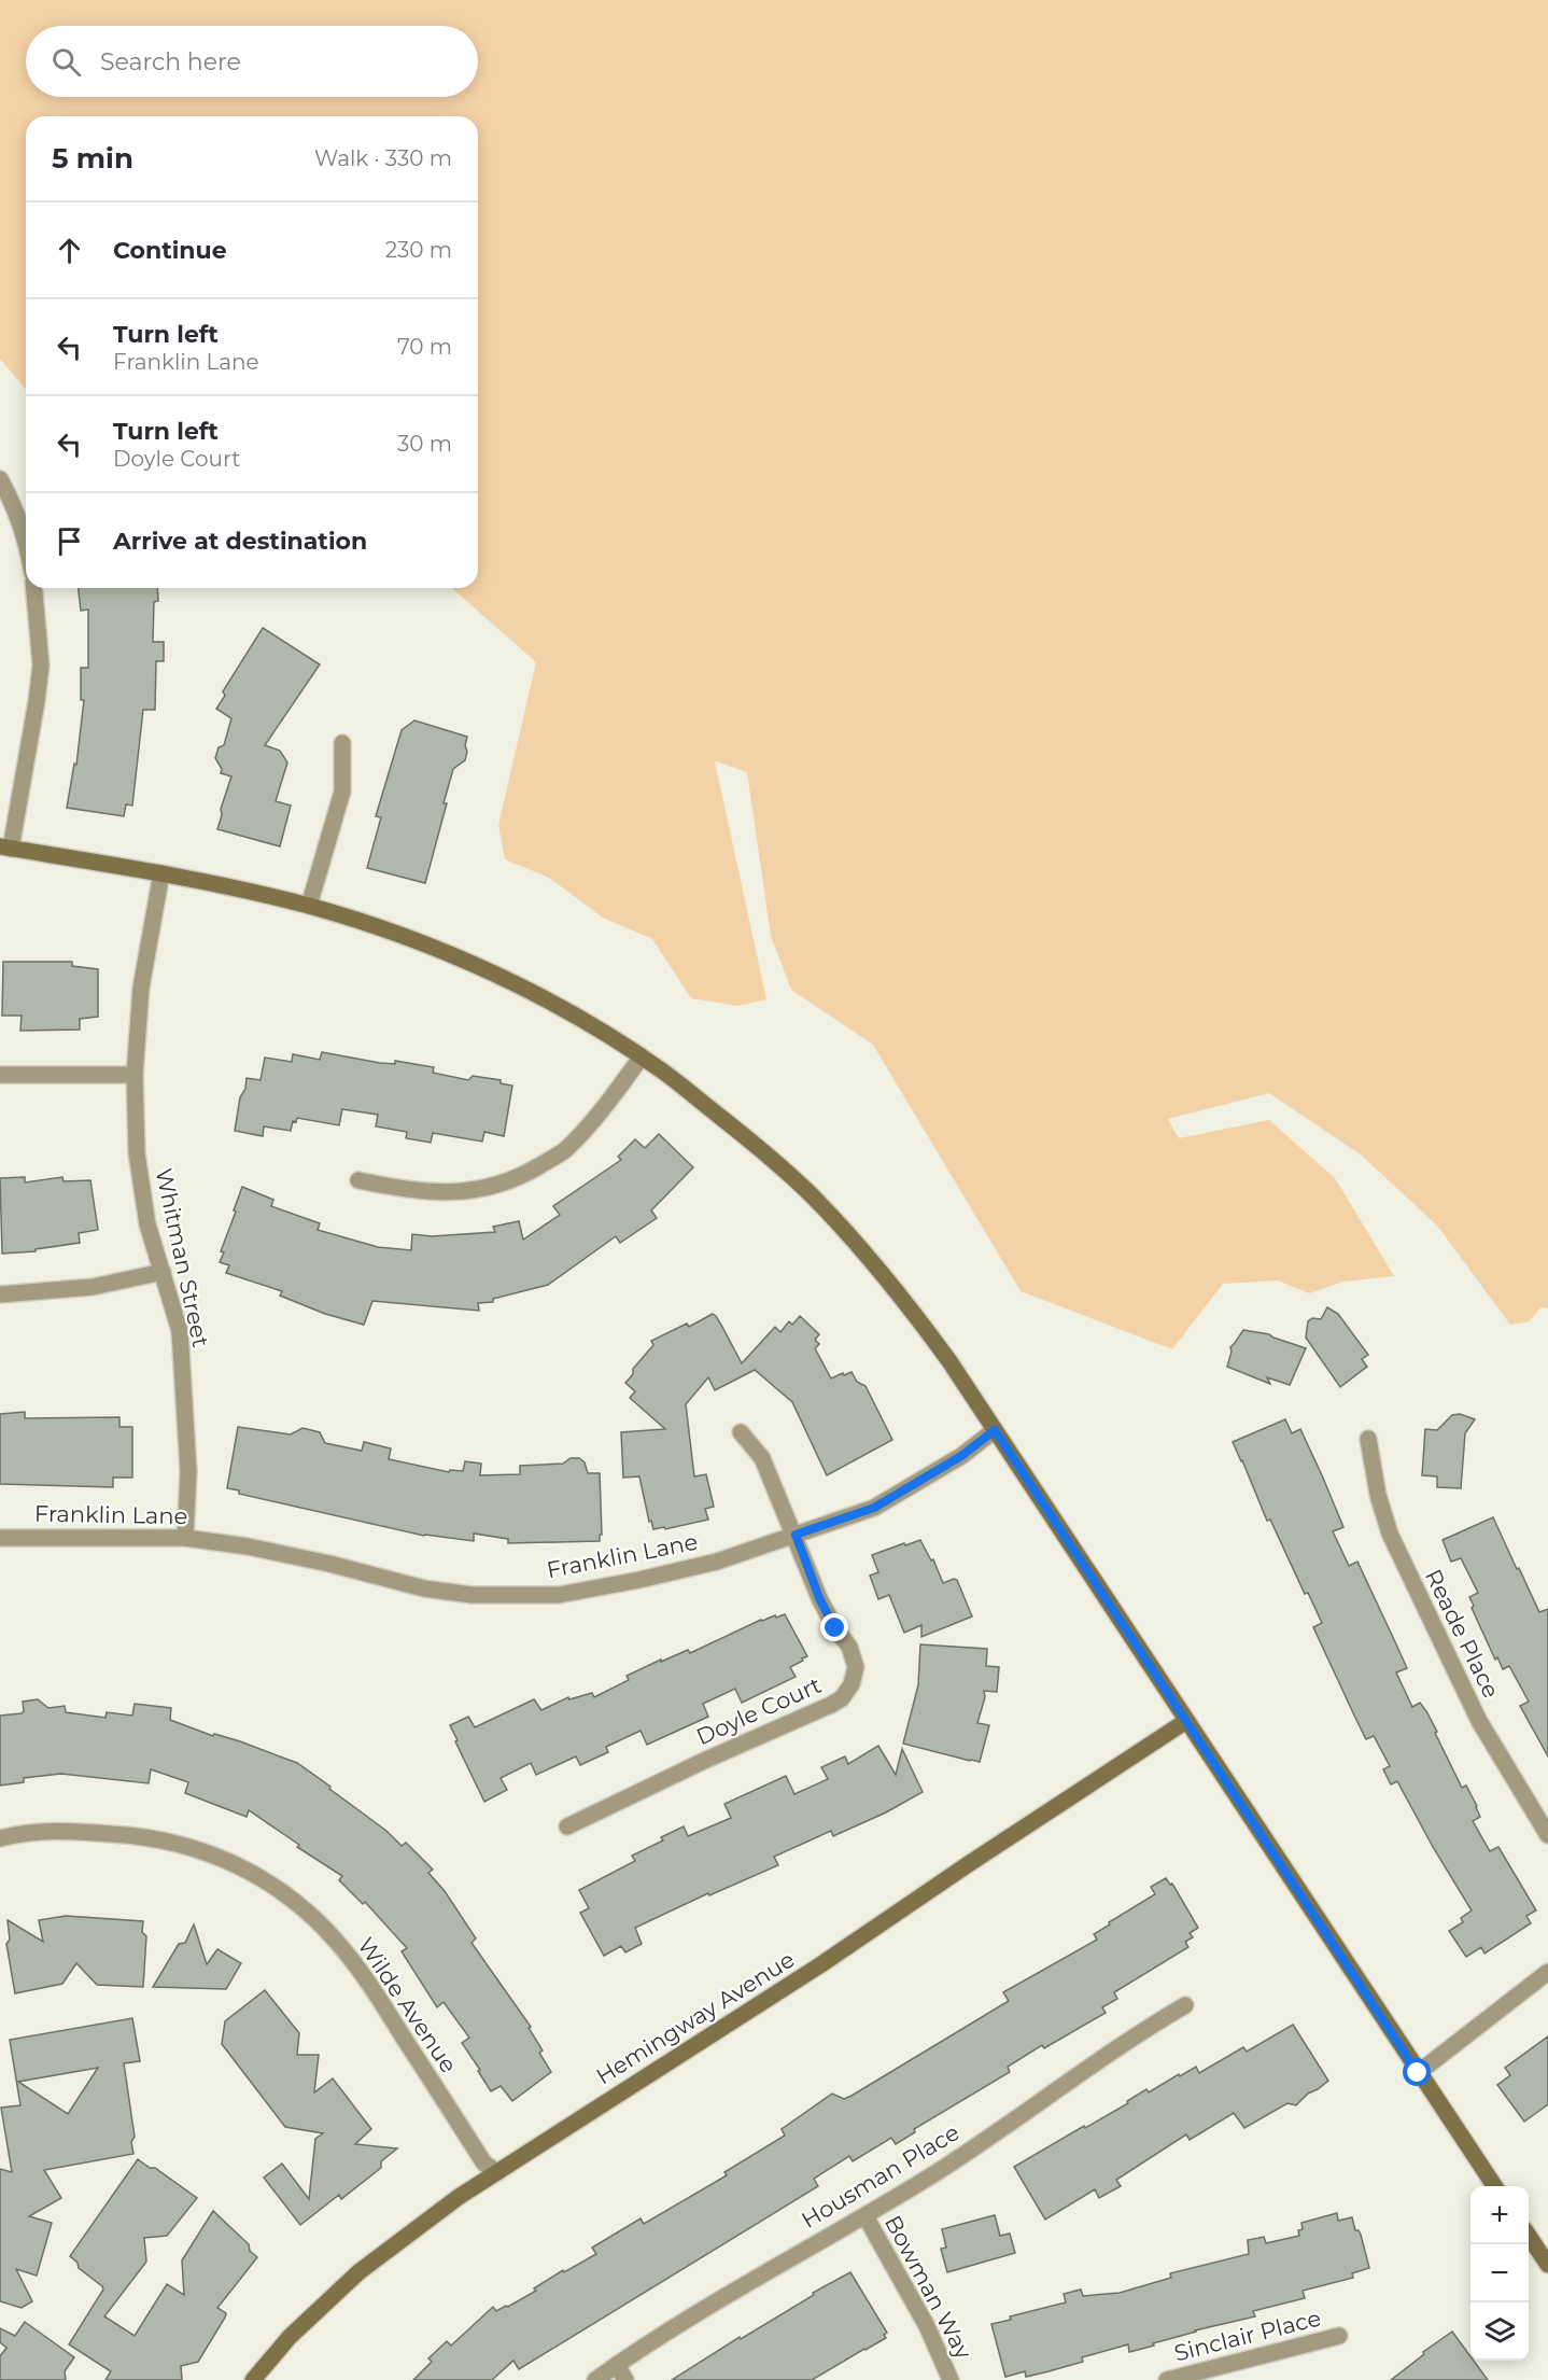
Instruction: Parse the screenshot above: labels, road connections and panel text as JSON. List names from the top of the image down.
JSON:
{
  "streets": {
    "main road": ["Hemingway Avenue"],
    "street": [
      "Whitman Street",
      "Franklin Lane",
      "Reade Place",
      "Doyle Court",
      "Wilde Avenue",
      "Housman Place",
      "Bowman Way",
      "Sinclair Place"
    ]
  },
  "crossings": [
    ["Whitman Street", "Franklin Lane"],
    ["Franklin Lane", "Doyle Court"],
    ["Wilde Avenue", "Hemingway Avenue"],
    ["Housman Place", "Bowman Way"]
  ],
  "page": {
    "search": "Search here",
    "heading": ["5 min", "Walk · 330 m"],
    "list": [
      ["Continue", "230 m"],
      ["Turn left", "Franklin Lane", "70 m"],
      ["Turn left", "Doyle Court", "30 m"],
      "Arrive at destination"
    ],
    "map_buttons": ["+", "−"]
  }
}
